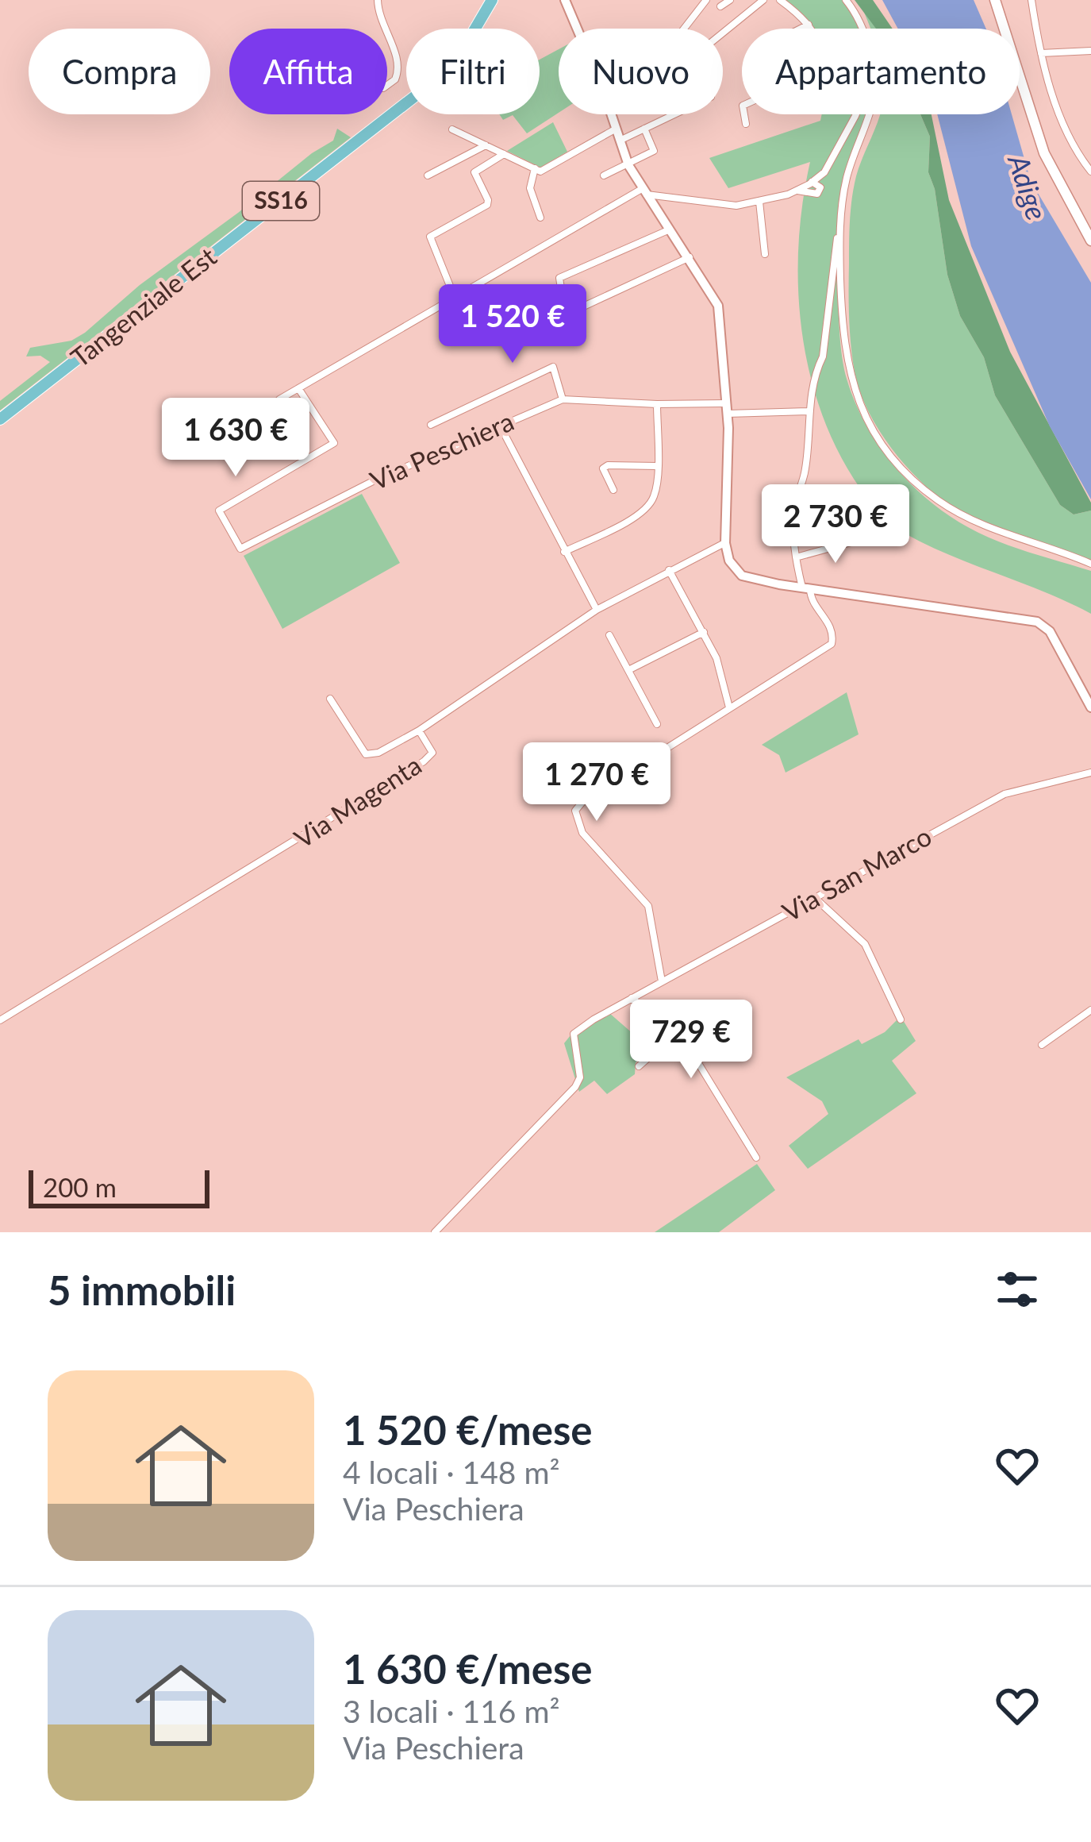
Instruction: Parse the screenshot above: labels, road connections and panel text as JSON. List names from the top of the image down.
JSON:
{
  "streets": {
    "main road": ["SS16", "Tangenziale Est"],
    "street": ["Via Peschiera", "Via Magenta", "Via San Marco"]
  },
  "water": ["Adige"],
  "scale_bar": "200 m",
  "page": {
    "chip": [
      "Compra",
      "Affitta",
      "Filtri",
      "Nuovo",
      "Appartamento"
    ],
    "price": [
      "1 520 €",
      "1 630 €",
      "2 730 €",
      "1 270 €",
      "729 €"
    ],
    "scale": "200 m",
    "heading": "5 immobili",
    "list": [
      {
        "name": "1 520 €/mese",
        "note": "4 locali · 148 m² · Via Peschiera"
      },
      {
        "name": "1 630 €/mese",
        "note": "3 locali · 116 m² · Via Peschiera"
      }
    ]
  }
}
